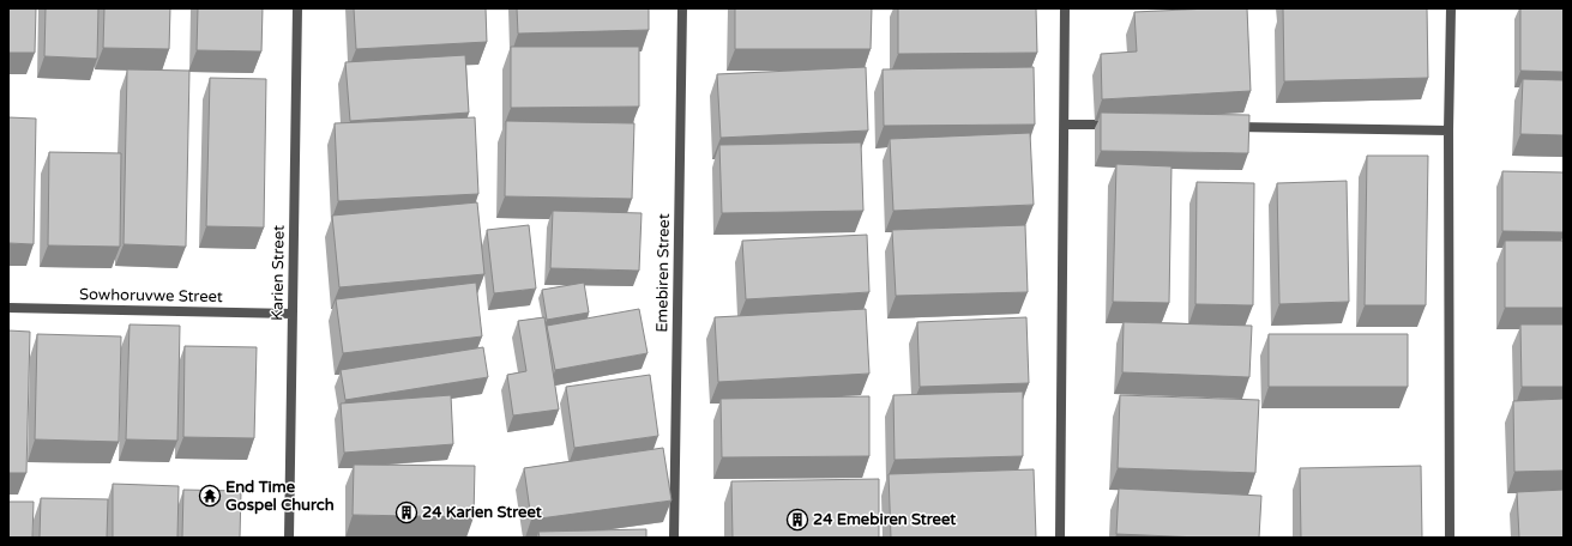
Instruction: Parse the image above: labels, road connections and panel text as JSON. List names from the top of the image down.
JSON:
{
  "streets": {
    "street": ["Karien Street", "Emebiren Street", "Sowhoruvwe Street"]
  },
  "crossings": [
    ["Karien Street", "Sowhoruvwe Street"]
  ],
  "places": {
    "temple": ["End Time Gospel Church"],
    "building": ["24 Karien Street", "24 Emebiren Street"]
  }
}
